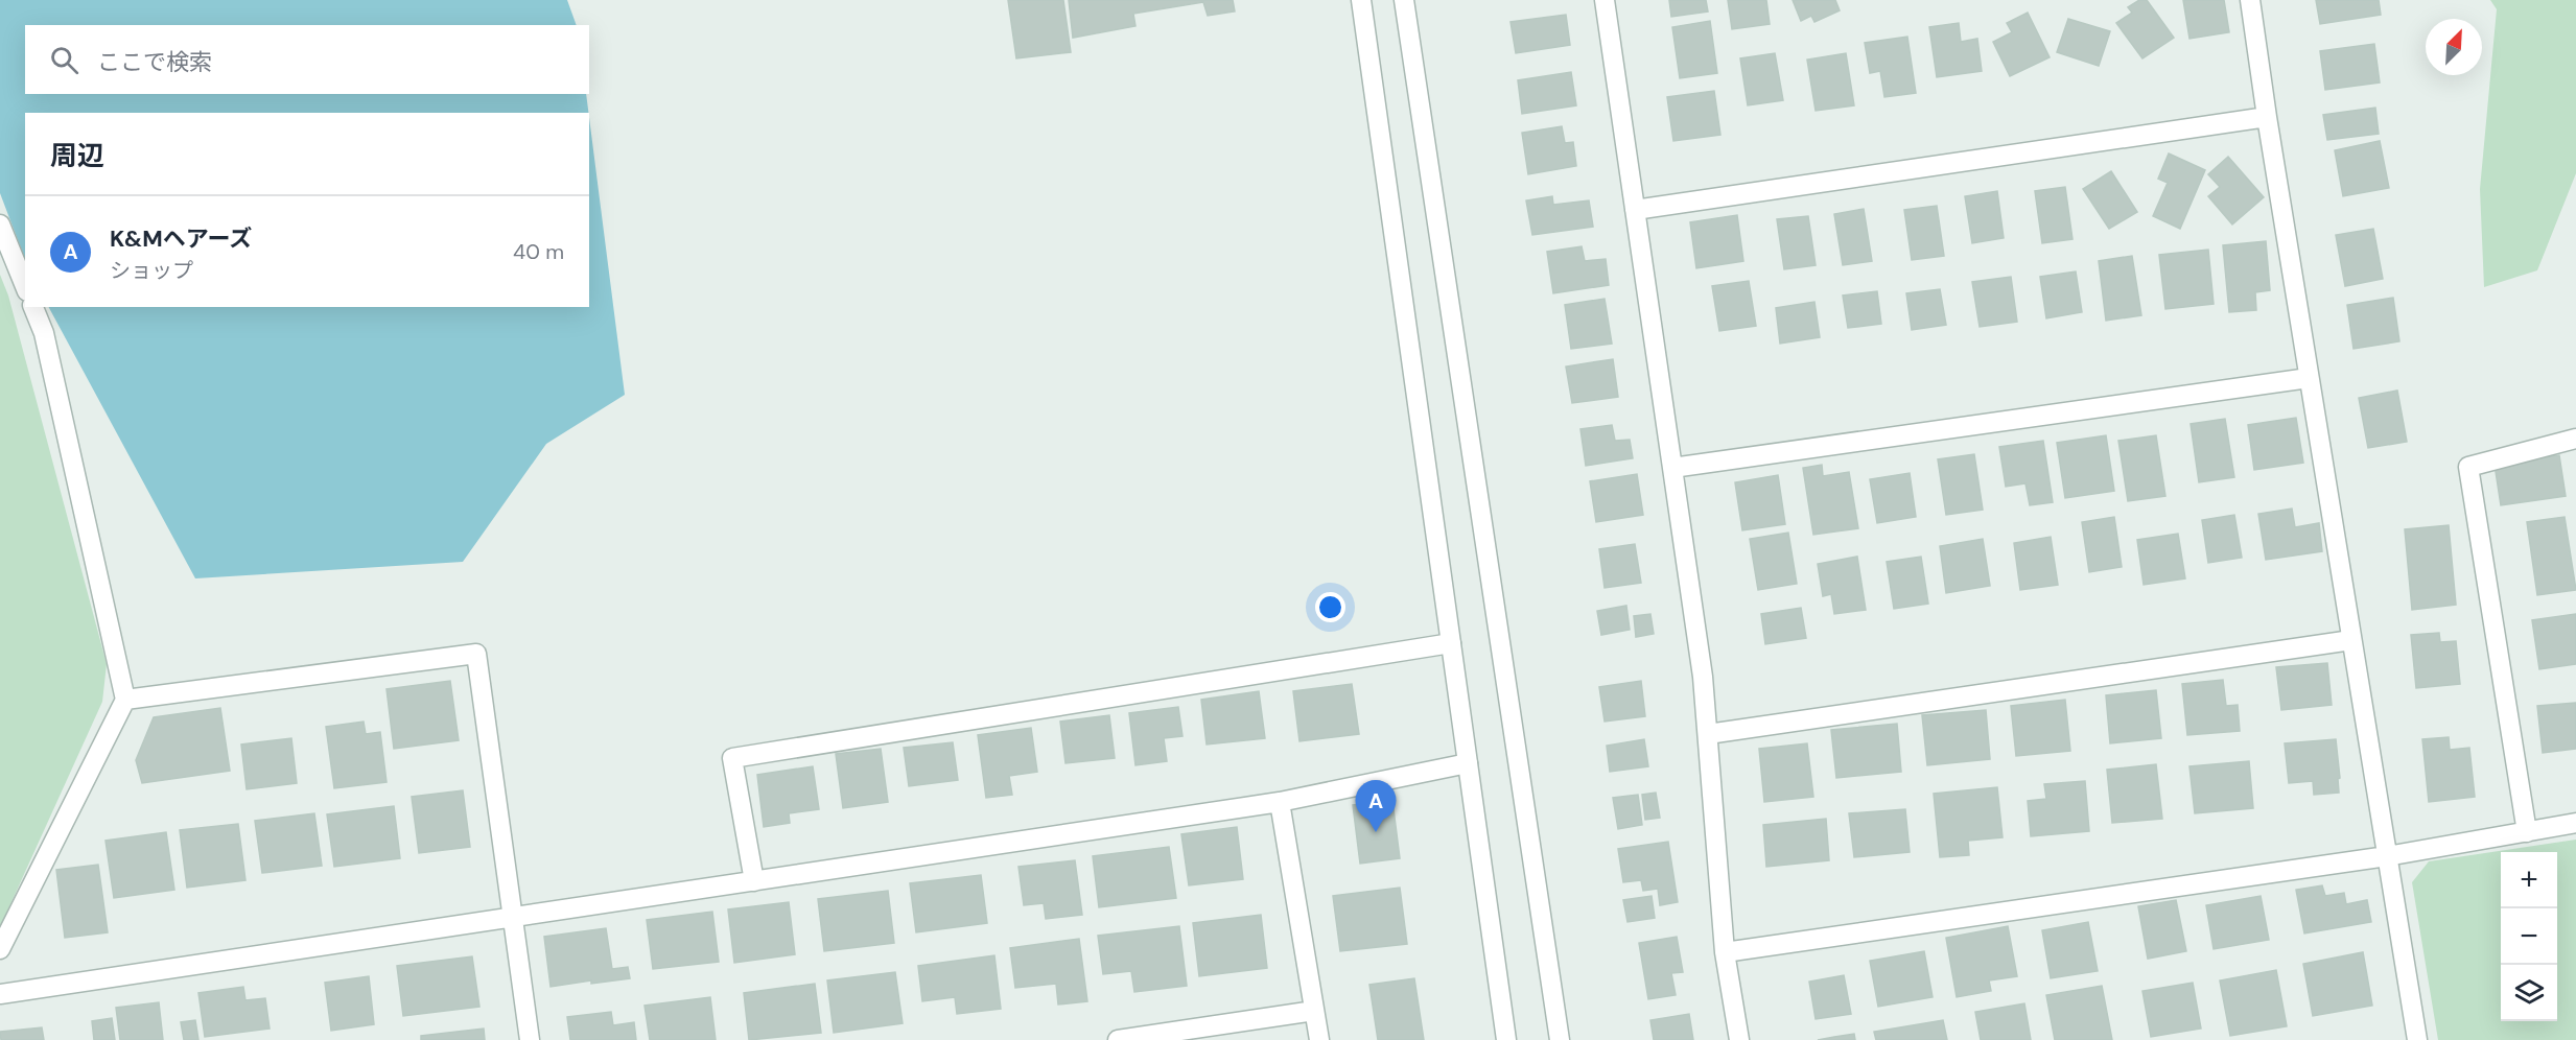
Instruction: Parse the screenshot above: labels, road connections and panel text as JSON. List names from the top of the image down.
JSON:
{
  "north": "top right",
  "page": {
    "search": "ここで検索",
    "heading": "周辺",
    "list": [
      {
        "mark": "A",
        "name": "K&Mヘアーズ",
        "note": "ショップ",
        "value": "40 m"
      }
    ],
    "pins": "A",
    "map_buttons": ["+", "−"]
  }
}
